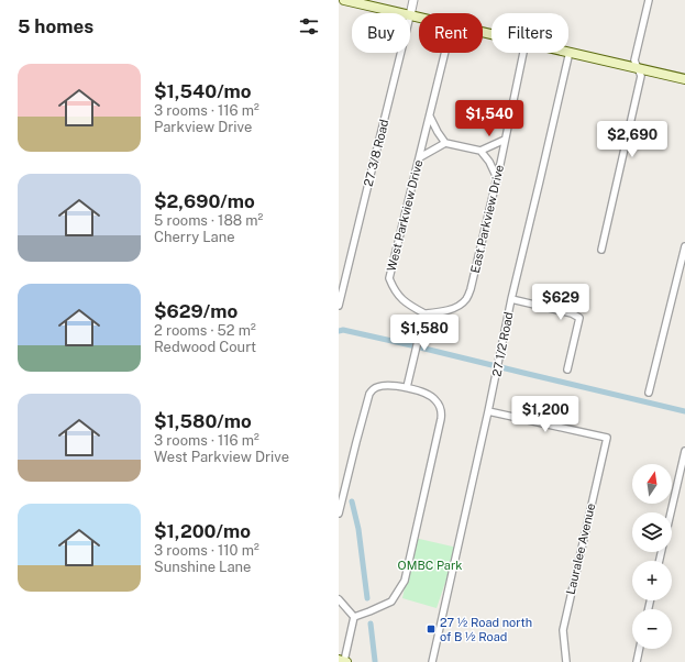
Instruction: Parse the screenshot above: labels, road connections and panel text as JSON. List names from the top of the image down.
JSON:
{
  "streets": {
    "street": [
      "27 3/8 Road",
      "West Parkview Drive",
      "East Parkview Drive",
      "27 1/2 Road",
      "Lauralee Avenue"
    ]
  },
  "crossings": [
    ["West Parkview Drive", "East Parkview Drive"],
    ["27 1/2 Road", "Lauralee Avenue"]
  ],
  "parks": ["OMBC Park"],
  "places": {
    "transit": ["27 ½ Road north of B ½ Road"]
  },
  "north": "top",
  "page": {
    "heading": "5 homes",
    "chip": ["Buy", "Rent", "Filters"],
    "list": [
      {
        "name": "$1,540/mo",
        "note": "3 rooms · 116 m² · Parkview Drive"
      },
      {
        "name": "$2,690/mo",
        "note": "5 rooms · 188 m² · Cherry Lane"
      },
      {
        "name": "$629/mo",
        "note": "2 rooms · 52 m² · Redwood Court"
      },
      {
        "name": "$1,580/mo",
        "note": "3 rooms · 116 m² · West Parkview Drive"
      },
      {
        "name": "$1,200/mo",
        "note": "3 rooms · 110 m² · Sunshine Lane"
      }
    ],
    "price": [
      "$1,540",
      "$2,690",
      "$629",
      "$1,580",
      "$1,200"
    ],
    "map_buttons": ["+", "−"]
  }
}
